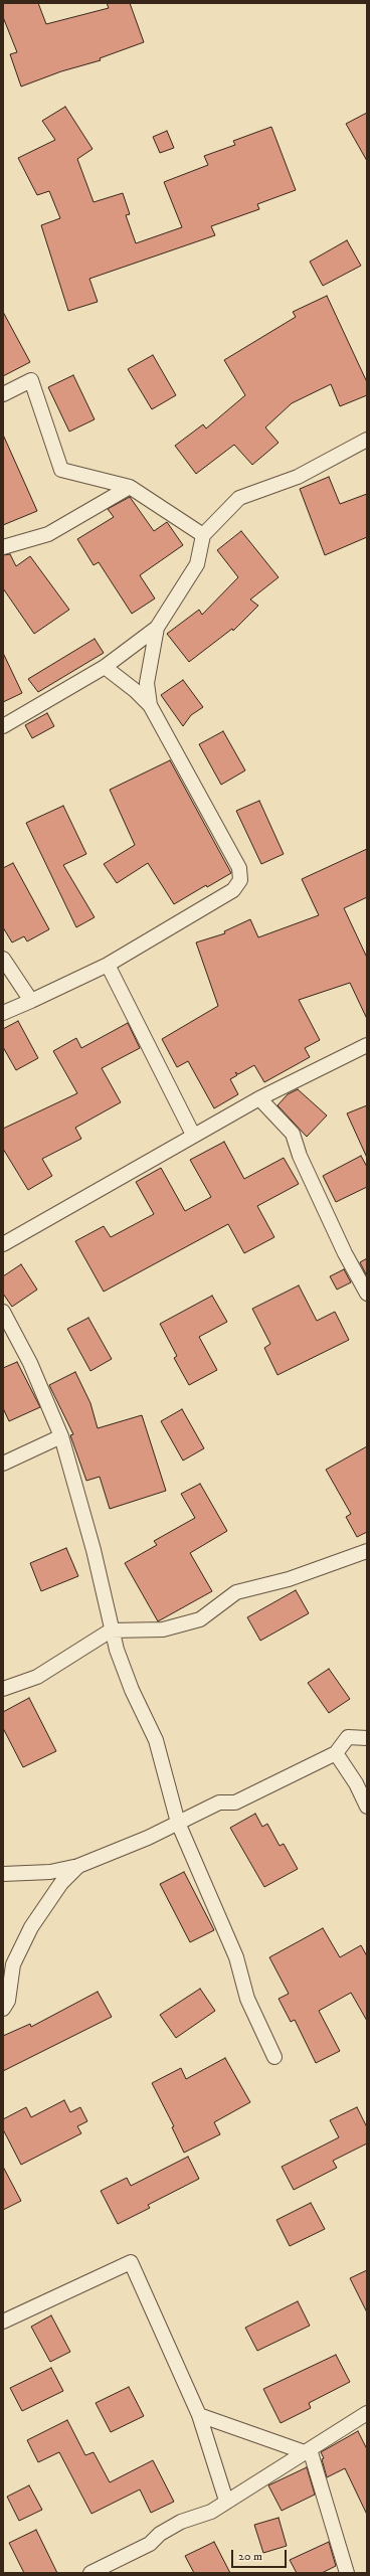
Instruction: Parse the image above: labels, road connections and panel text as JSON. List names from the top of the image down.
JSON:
{
  "scale_bar": "20 m"
}
